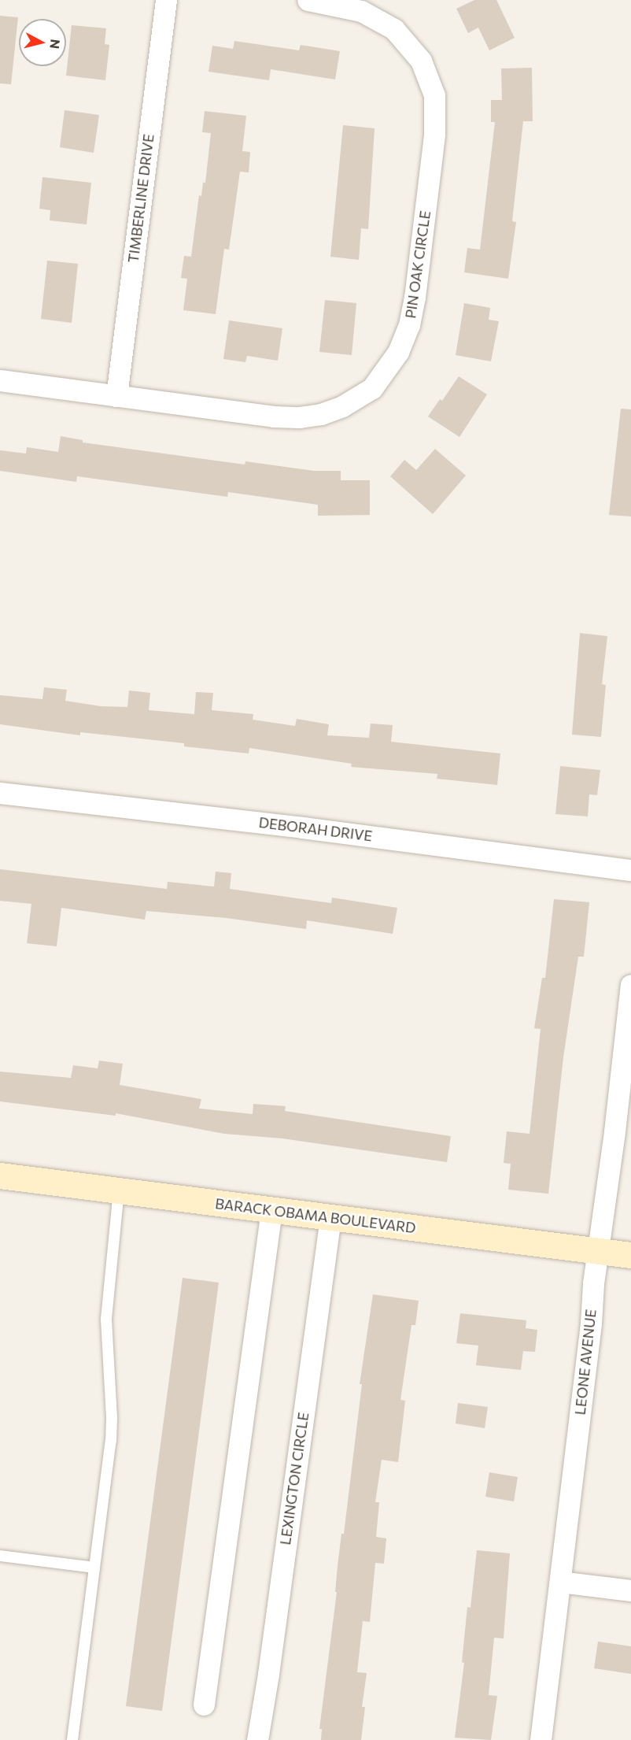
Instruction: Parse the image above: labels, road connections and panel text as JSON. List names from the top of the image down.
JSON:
{
  "streets": {
    "main road": ["BARACK OBAMA BOULEVARD"],
    "street": [
      "TIMBERLINE DRIVE",
      "PIN OAK CIRCLE",
      "DEBORAH DRIVE",
      "LEONE AVENUE",
      "LEXINGTON CIRCLE"
    ]
  },
  "crossings": [
    ["TIMBERLINE DRIVE", "PIN OAK CIRCLE"],
    ["BARACK OBAMA BOULEVARD", "LEONE AVENUE"],
    ["BARACK OBAMA BOULEVARD", "LEXINGTON CIRCLE"]
  ],
  "north": "right"
}
